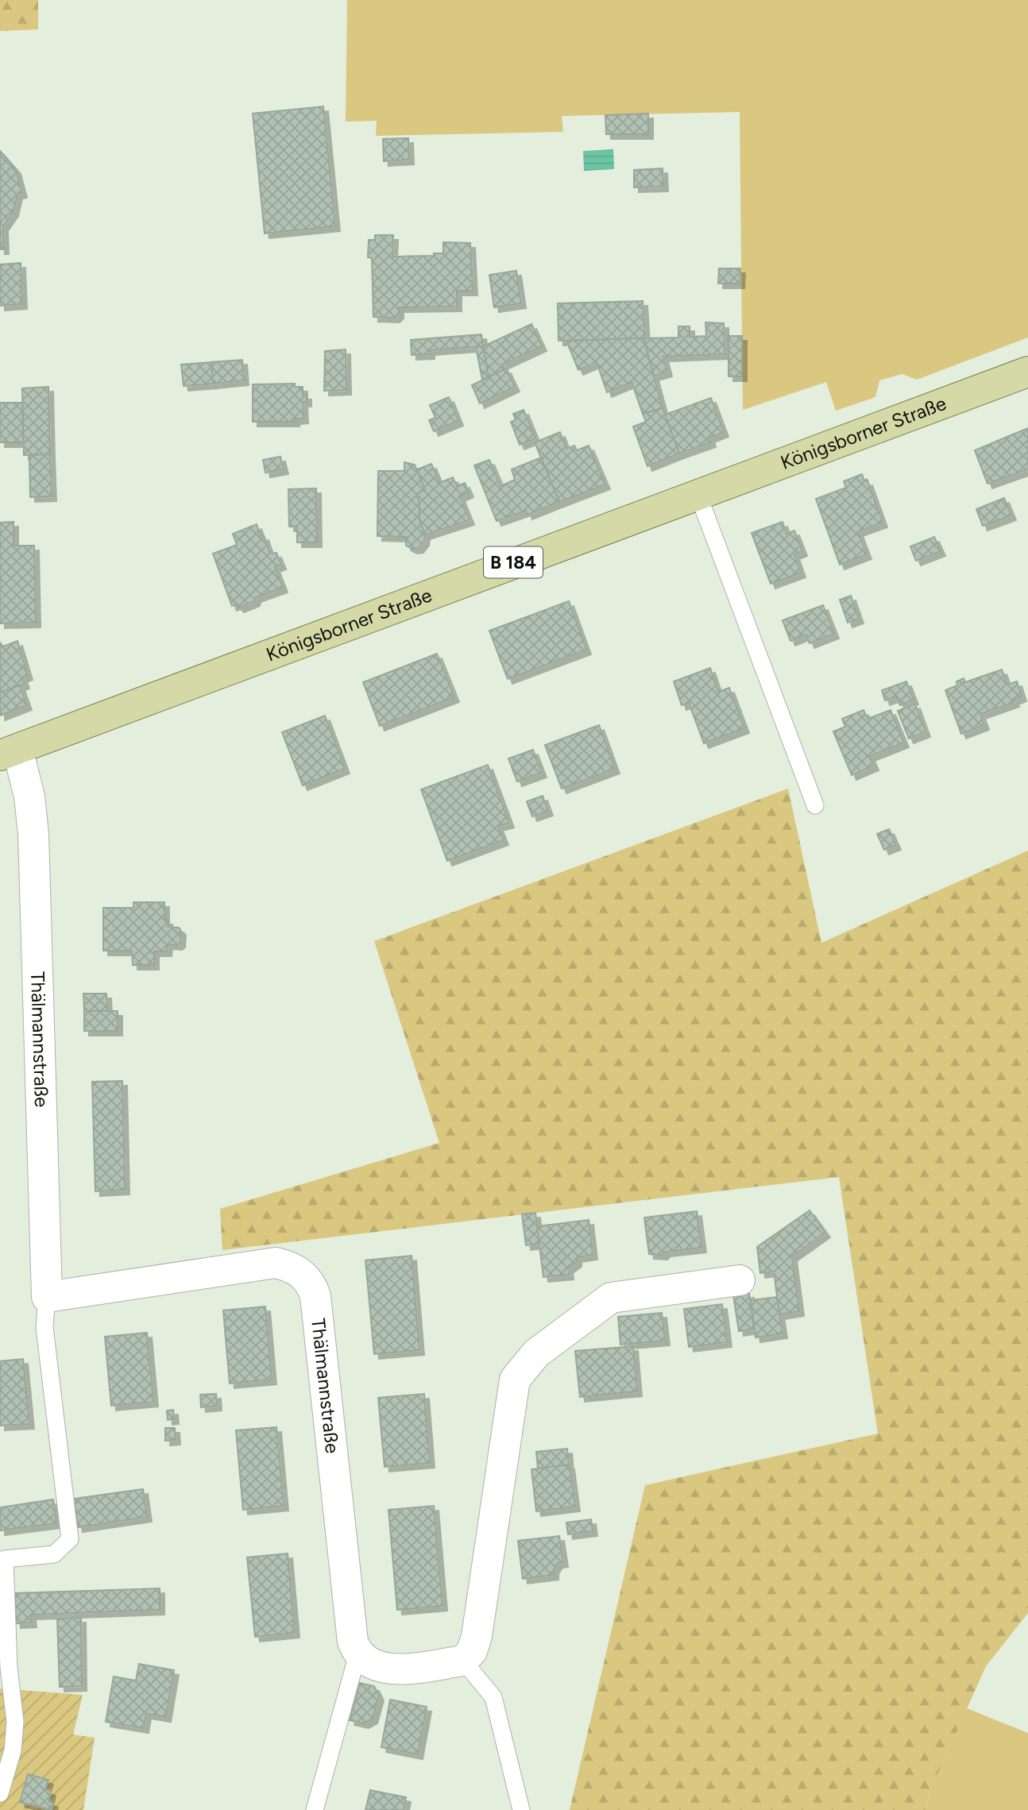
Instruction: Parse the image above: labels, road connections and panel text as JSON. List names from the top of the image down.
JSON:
{
  "streets": {
    "main road": ["Königsborner Straße", "B 184"],
    "street": ["Thälmannstraße"]
  },
  "crossings": [
    ["Königsborner Straße", "Thälmannstraße"]
  ]
}
